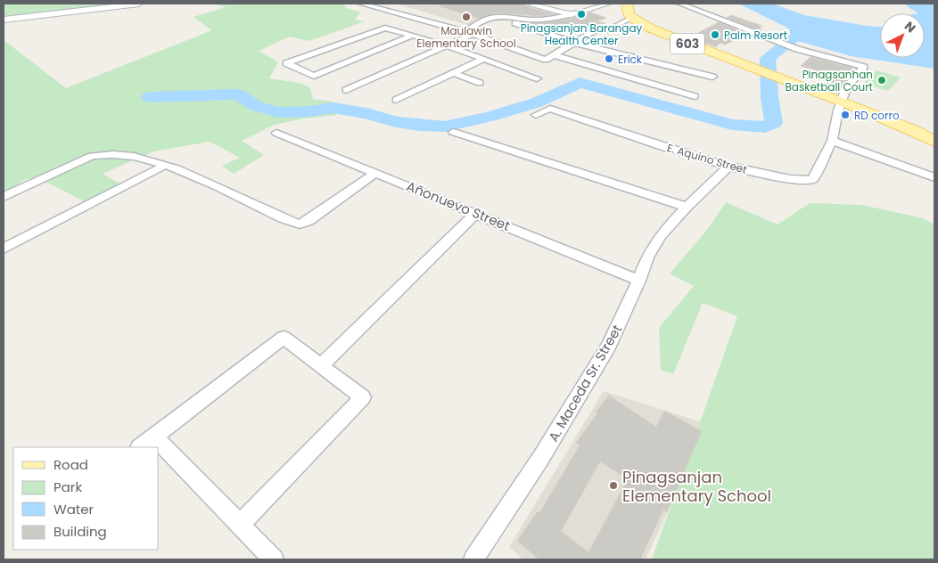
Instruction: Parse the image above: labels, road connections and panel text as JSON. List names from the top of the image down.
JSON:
{
  "streets": {
    "main road": ["603"],
    "street": ["E. Aquino Street", "Añonuevo Street", "A. Maceda Sr. Street"]
  },
  "crossings": [
    ["603", "E. Aquino Street"],
    ["E. Aquino Street", "A. Maceda Sr. Street"],
    ["Añonuevo Street", "A. Maceda Sr. Street"]
  ],
  "places": [
    "Pinagsanjan Barangay Health Center",
    "Maulawin Elementary School",
    "Palm Resort",
    "Erick",
    "Pinagsanhan Basketball Court",
    "RD corro",
    "Pinagsanjan Elementary School"
  ],
  "legend": [
    "Road",
    "Park",
    "Water",
    "Building"
  ],
  "north": "top right"
}
